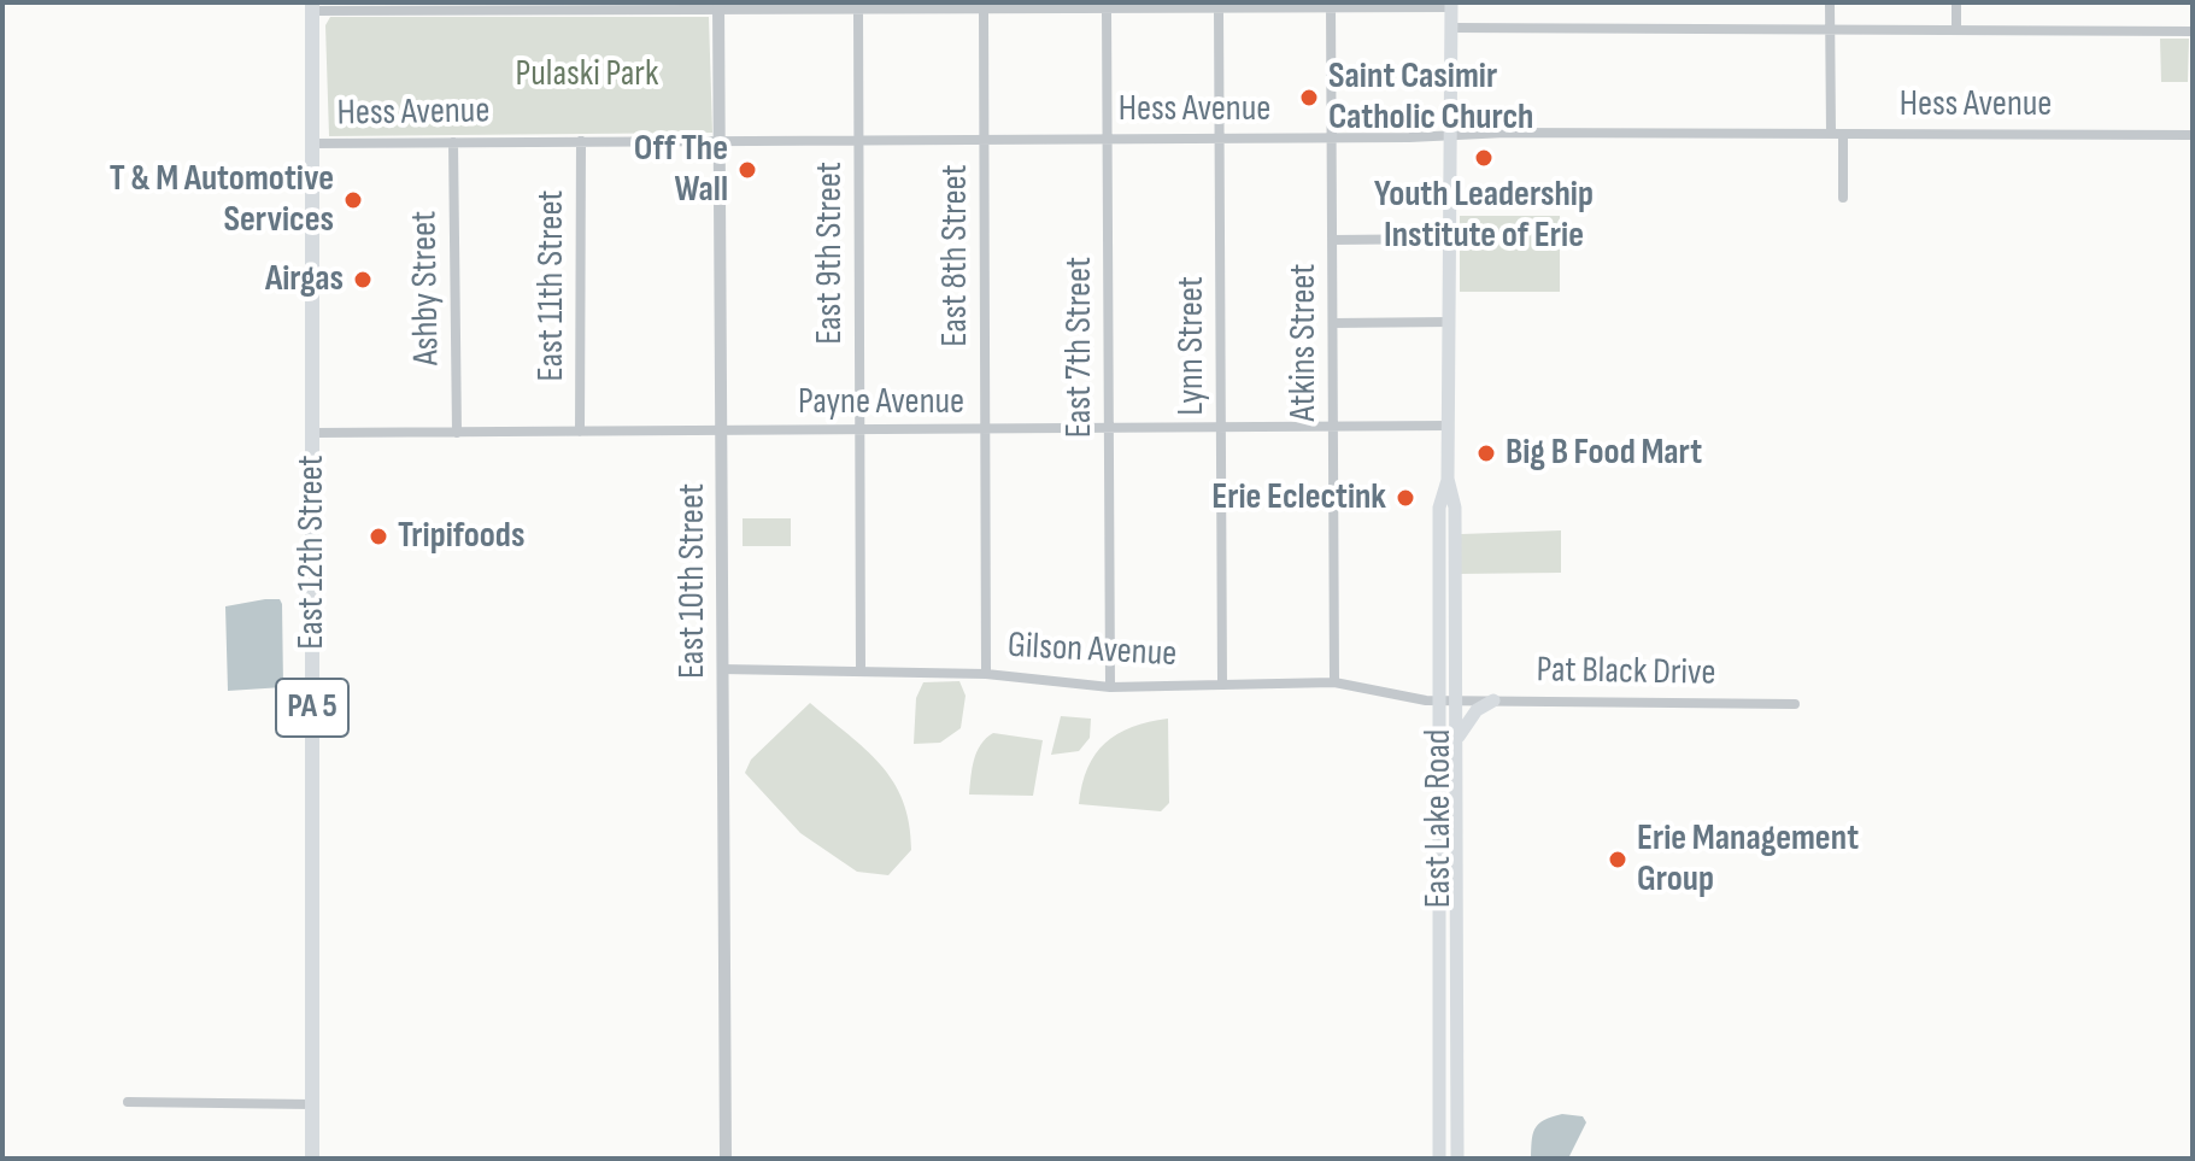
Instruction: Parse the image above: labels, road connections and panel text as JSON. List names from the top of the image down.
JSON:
{
  "streets": {
    "main road": ["East 12th Street", "PA 5", "East Lake Road"],
    "street": [
      "Hess Avenue",
      "East 9th Street",
      "East 8th Street",
      "East 11th Street",
      "Ashby Street",
      "Atkins Street",
      "Lynn Street",
      "East 7th Street",
      "Payne Avenue",
      "East 10th Street",
      "Gilson Avenue",
      "Pat Black Drive"
    ]
  },
  "crossings": [
    ["Hess Avenue", "East 9th Street"],
    ["Hess Avenue", "East 8th Street"],
    ["Hess Avenue", "East 11th Street"],
    ["Hess Avenue", "Ashby Street"],
    ["Hess Avenue", "Atkins Street"],
    ["Hess Avenue", "Lynn Street"],
    ["Hess Avenue", "East 7th Street"],
    ["Hess Avenue", "East 12th Street"],
    ["Hess Avenue", "East 10th Street"],
    ["Hess Avenue", "East Lake Road"],
    ["East 9th Street", "Payne Avenue"],
    ["East 9th Street", "Gilson Avenue"],
    ["East 8th Street", "Payne Avenue"],
    ["East 8th Street", "Gilson Avenue"],
    ["East 11th Street", "Payne Avenue"],
    ["Ashby Street", "Payne Avenue"],
    ["Atkins Street", "Payne Avenue"],
    ["Atkins Street", "Gilson Avenue"],
    ["Lynn Street", "Payne Avenue"],
    ["Lynn Street", "Gilson Avenue"],
    ["East 7th Street", "Payne Avenue"],
    ["East 7th Street", "Gilson Avenue"],
    ["Payne Avenue", "East 12th Street"],
    ["Payne Avenue", "East 10th Street"],
    ["Payne Avenue", "East Lake Road"],
    ["East 10th Street", "Gilson Avenue"],
    ["Gilson Avenue", "Pat Black Drive"],
    ["Gilson Avenue", "East Lake Road"],
    ["Pat Black Drive", "East Lake Road"]
  ],
  "parks": ["Pulaski Park"],
  "places": [
    "Saint Casimir Catholic Church",
    "Youth Leadership Institute of Erie",
    "Off The Wall",
    "T & M Automotive Services",
    "Airgas",
    "Big B Food Mart",
    "Erie Eclectink",
    "Tripifoods",
    "Erie Management Group"
  ]
}
